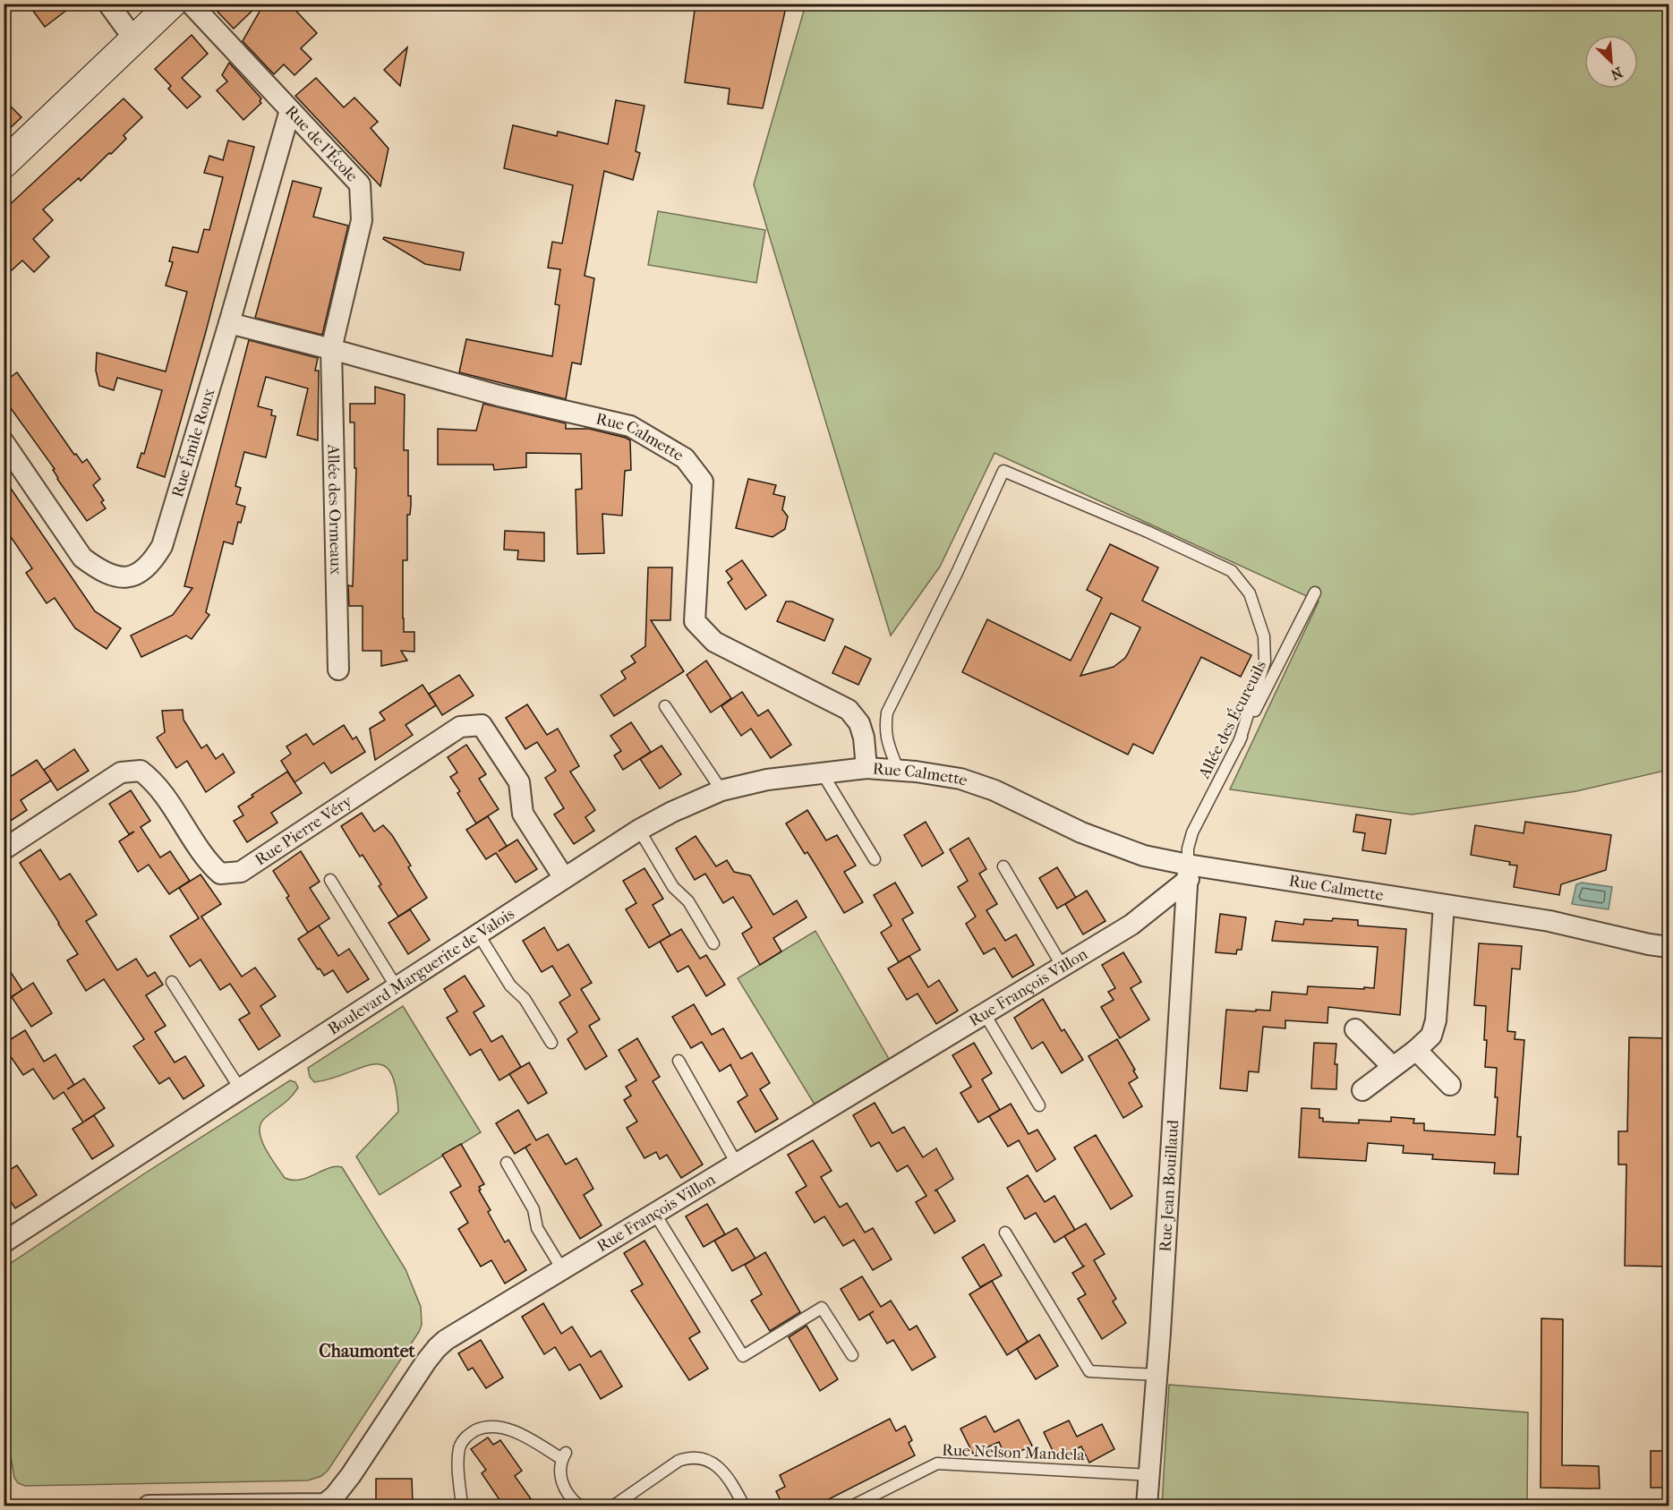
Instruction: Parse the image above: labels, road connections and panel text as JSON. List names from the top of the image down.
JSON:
{
  "streets": {
    "street": [
      "Rue de l'École",
      "Rue Calmette",
      "Rue Émile Roux",
      "Allée des Ormeaux",
      "Rue Pierre Véry",
      "Boulevard Marguerite de Valois",
      "Rue François Villon",
      "Rue Jean Bouillaud"
    ],
    "lane": ["Allée des Écureuils", "Rue Nelson Mandela"]
  },
  "crossings": [
    ["Rue de l'École", "Rue Calmette"],
    ["Rue de l'École", "Rue Émile Roux"],
    ["Rue de l'École", "Allée des Ormeaux"],
    ["Rue Calmette", "Rue Émile Roux"],
    ["Rue Calmette", "Allée des Ormeaux"],
    ["Rue Calmette", "Allée des Écureuils"],
    ["Rue Calmette", "Boulevard Marguerite de Valois"],
    ["Rue Calmette", "Rue François Villon"],
    ["Rue Calmette", "Rue Jean Bouillaud"],
    ["Allée des Écureuils", "Rue François Villon"],
    ["Allée des Écureuils", "Rue Jean Bouillaud"],
    ["Rue Pierre Véry", "Boulevard Marguerite de Valois"],
    ["Rue François Villon", "Rue Jean Bouillaud"],
    ["Rue Jean Bouillaud", "Rue Nelson Mandela"]
  ],
  "districts": ["Chaumontet"],
  "north": "bottom right"
}
